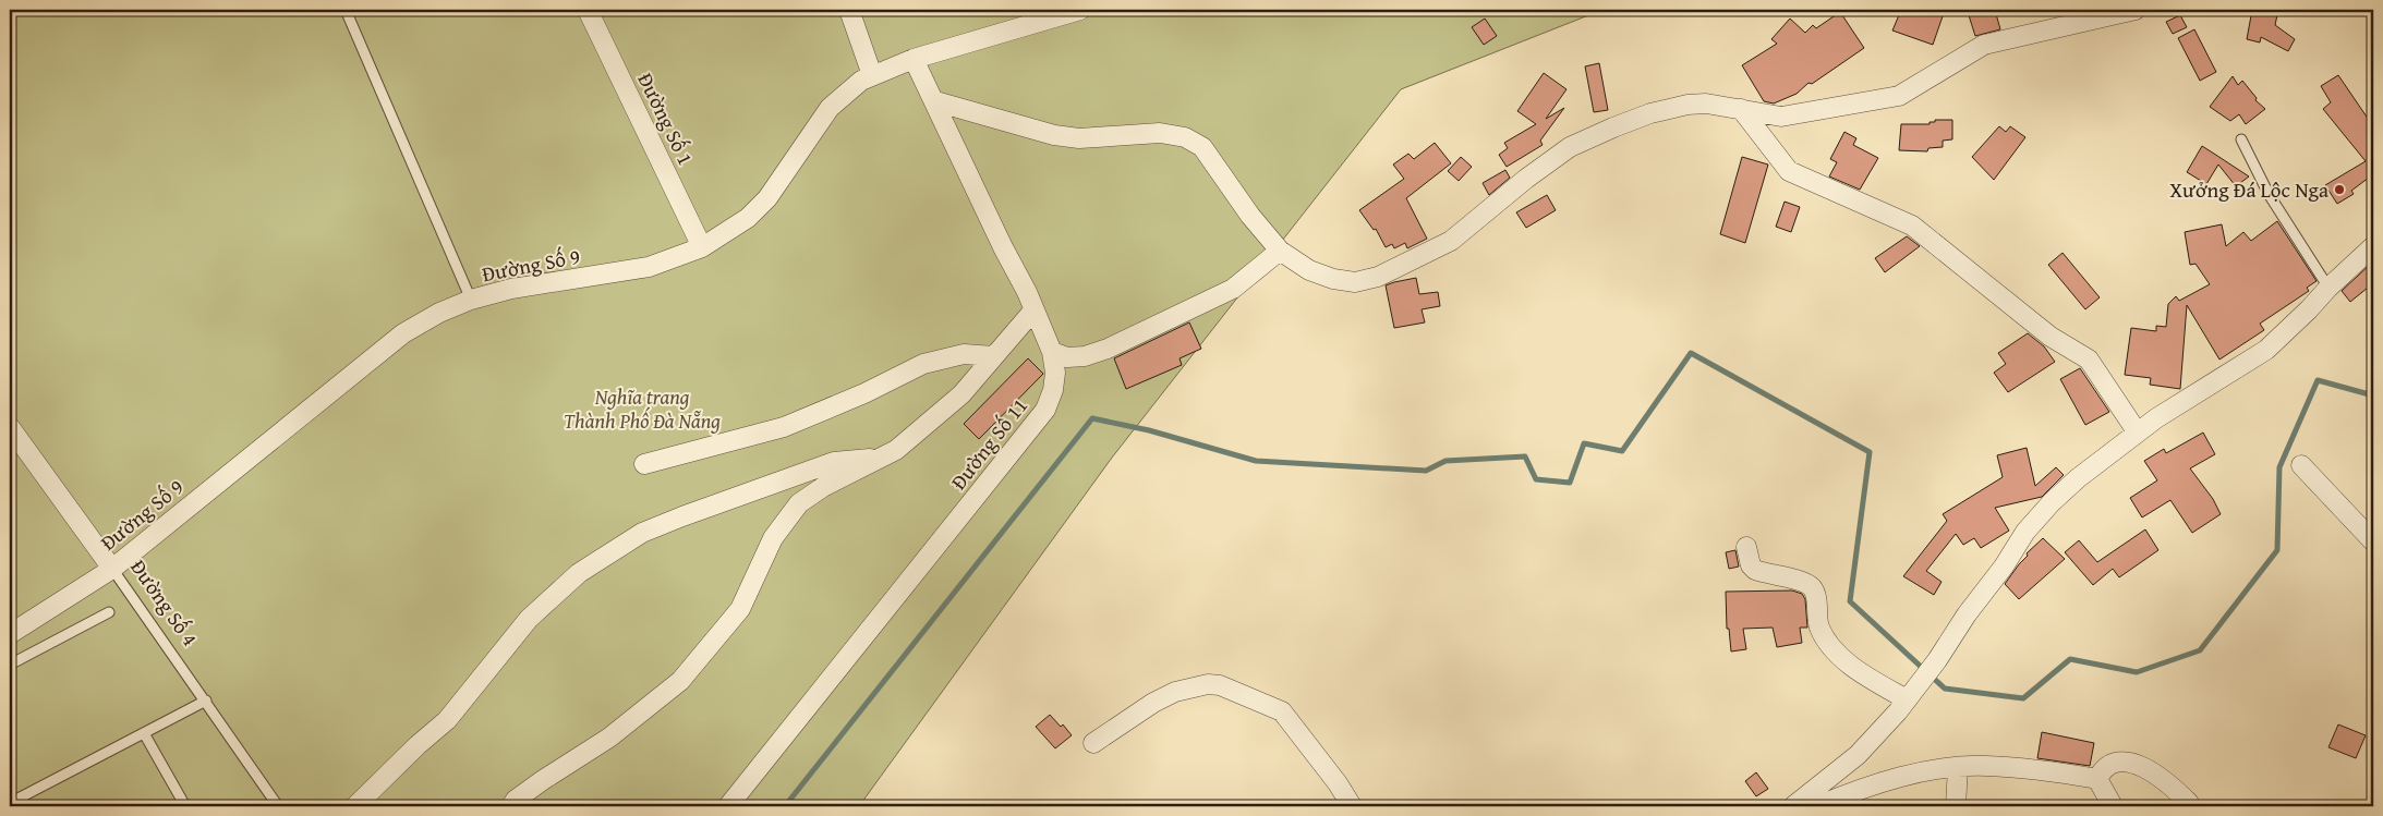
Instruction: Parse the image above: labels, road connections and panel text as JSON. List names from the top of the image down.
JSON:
{
  "streets": {
    "street": [
      "Đường Số 1",
      "Đường Số 9",
      "Đường Số 11",
      "Đường Số 4"
    ]
  },
  "crossings": [
    ["Đường Số 1", "Đường Số 9"],
    ["Đường Số 9", "Đường Số 11"],
    ["Đường Số 9", "Đường Số 4"]
  ],
  "parks": ["Nghĩa trang Thành Phố Đà Nẵng"],
  "places": ["Xưởng Đá Lộc Nga"]
}
